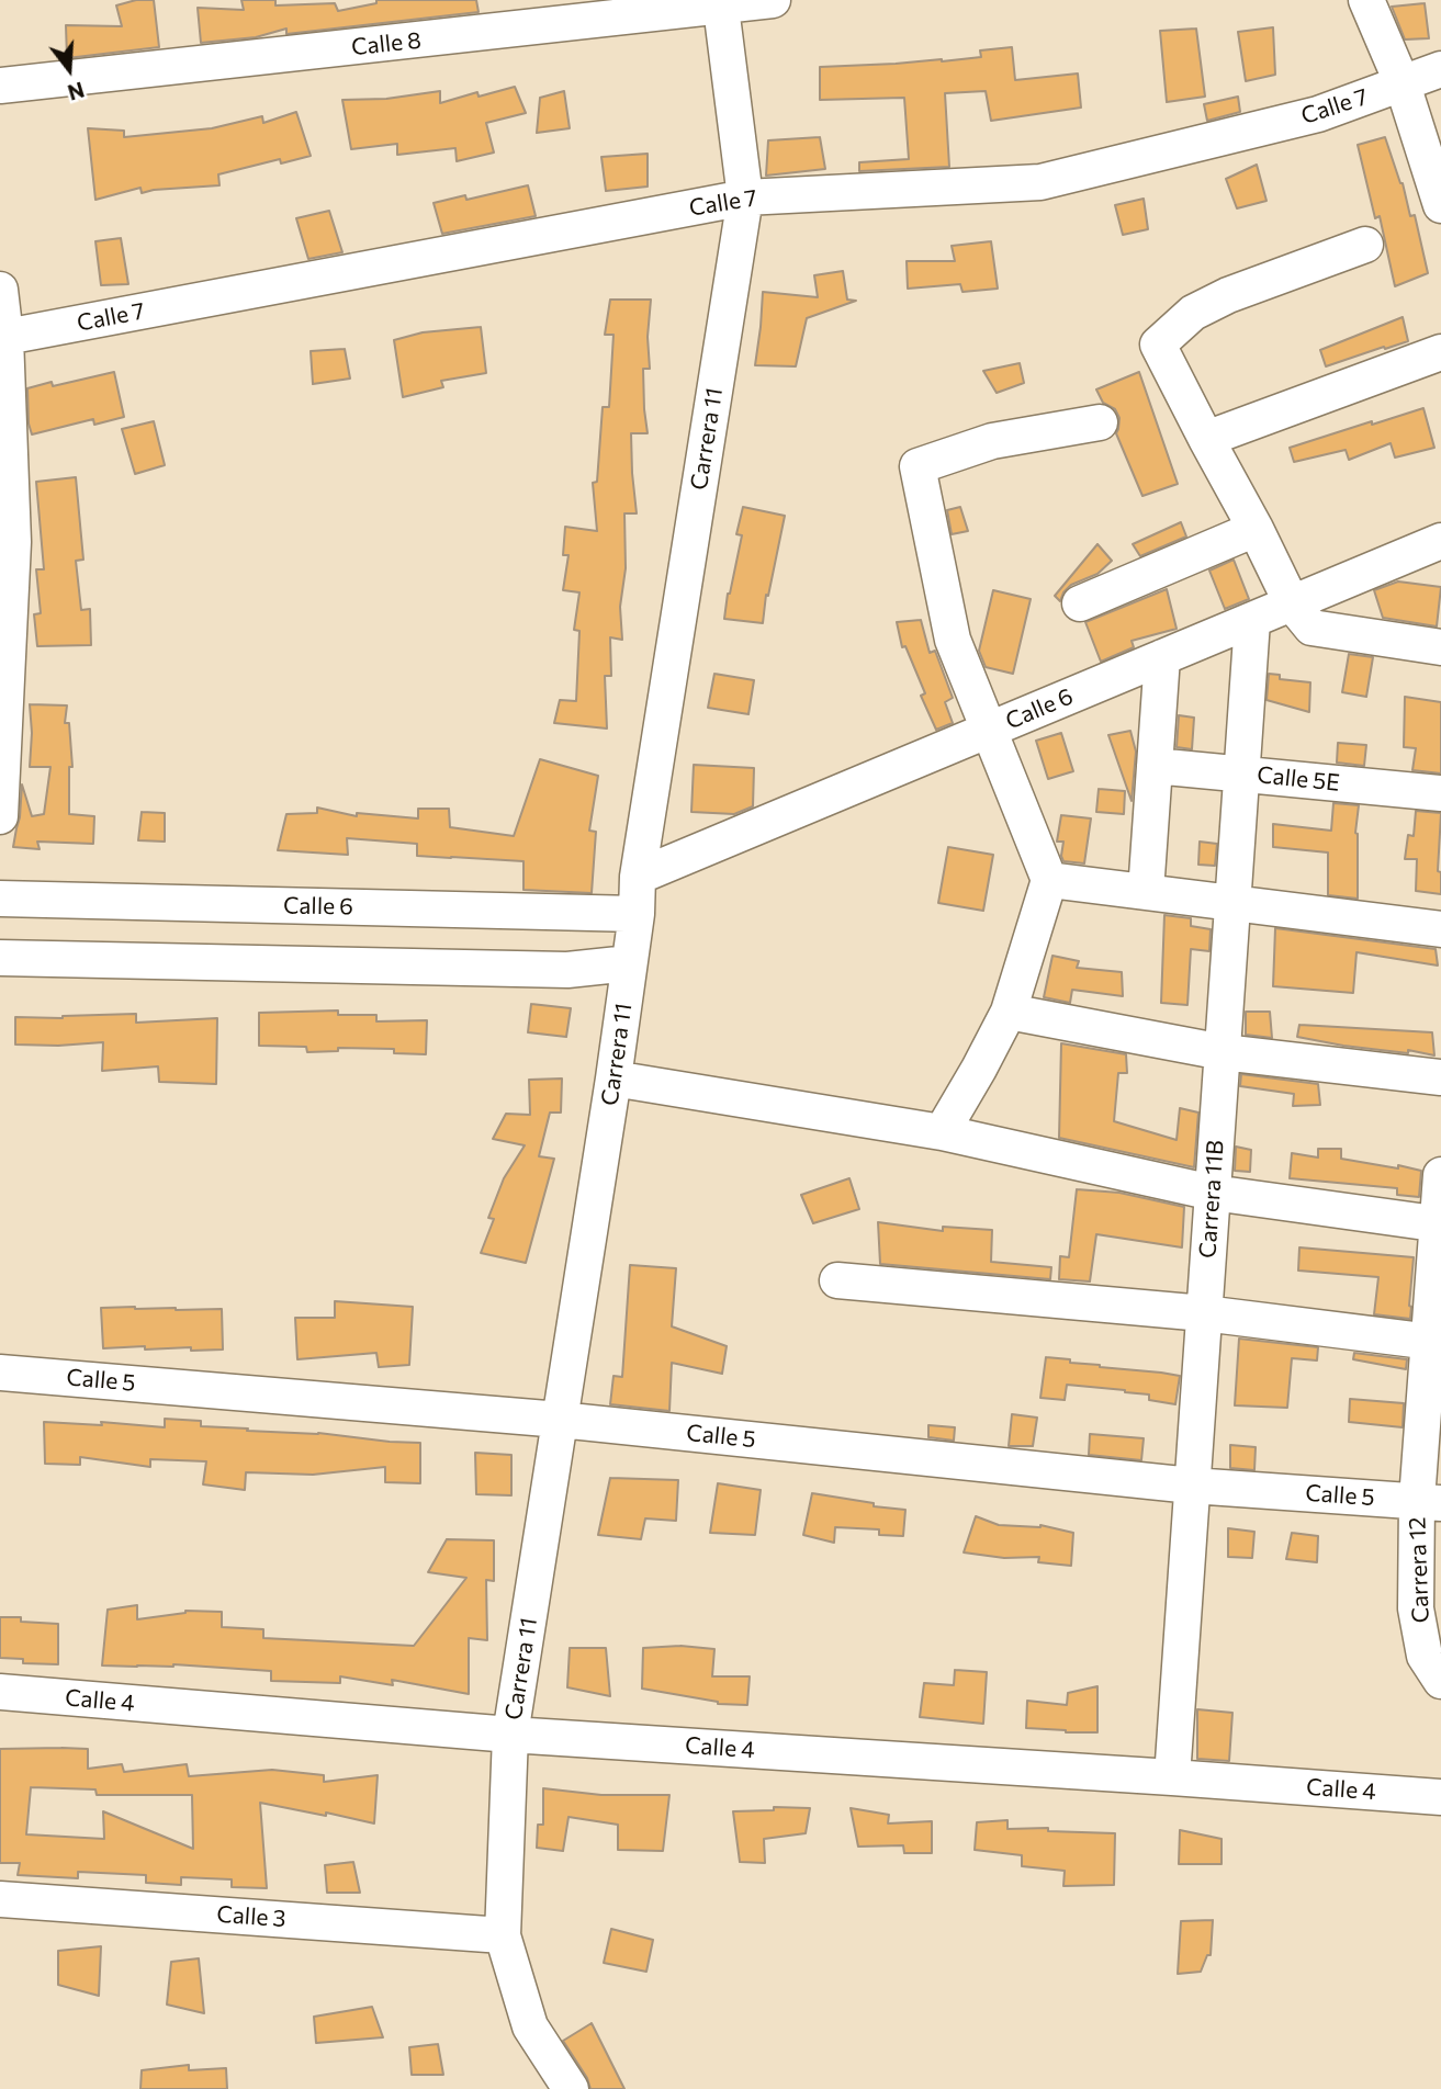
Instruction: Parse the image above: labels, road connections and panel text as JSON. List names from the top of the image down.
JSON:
{
  "streets": {
    "street": [
      "Calle 8",
      "Calle 7",
      "Carrera 11",
      "Calle 6",
      "Calle 5E",
      "Carrera 11B",
      "Calle 5",
      "Carrera 12",
      "Calle 4",
      "Calle 3"
    ]
  },
  "crossings": [
    ["Calle 8", "Carrera 11"],
    ["Calle 7", "Carrera 11"],
    ["Carrera 11", "Calle 6"],
    ["Carrera 11", "Calle 5"],
    ["Carrera 11", "Calle 4"],
    ["Carrera 11", "Calle 3"],
    ["Calle 6", "Carrera 11B"],
    ["Calle 5E", "Carrera 11B"],
    ["Carrera 11B", "Calle 5"],
    ["Carrera 11B", "Calle 4"],
    ["Calle 5", "Carrera 12"]
  ],
  "north": "bottom"
}
